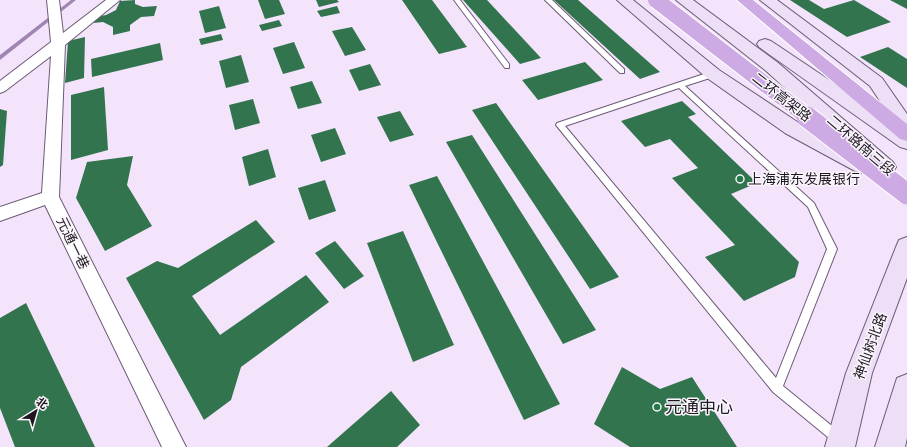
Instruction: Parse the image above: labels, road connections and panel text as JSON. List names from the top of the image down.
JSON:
{
  "streets": {
    "highway": ["二环高架路"],
    "main road": ["二环路南三段", "神仙树北路"],
    "street": ["元通一巷"]
  },
  "places": ["上海浦东发展银行", "元通中心"],
  "north": "top right"
}
